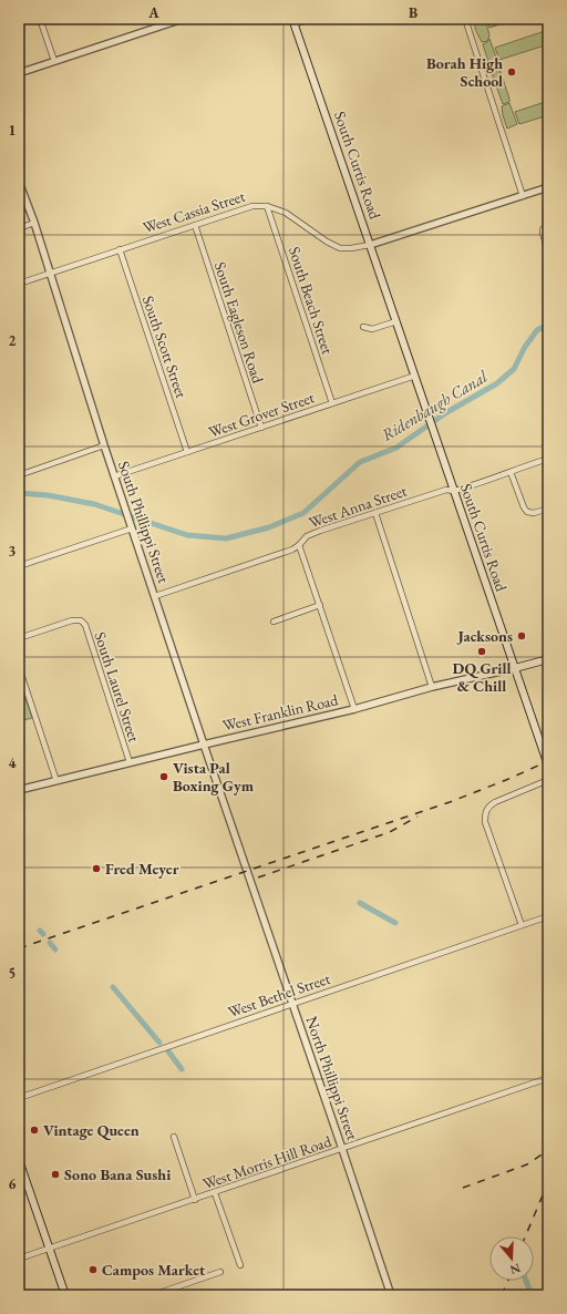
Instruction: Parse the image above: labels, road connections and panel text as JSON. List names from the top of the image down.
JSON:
{
  "streets": {
    "main road": ["South Curtis Road", "West Franklin Road"],
    "street": [
      "West Cassia Street",
      "South Beach Street",
      "South Eagleson Road",
      "South Scott Street",
      "West Grover Street",
      "West Anna Street",
      "South Phillippi Street",
      "South Laurel Street",
      "West Bethel Street",
      "North Phillippi Street",
      "West Morris Hill Road"
    ]
  },
  "crossings": [
    ["South Curtis Road", "West Cassia Street"],
    ["South Curtis Road", "West Grover Street"],
    ["South Curtis Road", "West Anna Street"],
    ["South Curtis Road", "West Franklin Road"],
    ["West Cassia Street", "South Beach Street"],
    ["West Cassia Street", "South Eagleson Road"],
    ["West Cassia Street", "South Scott Street"],
    ["West Cassia Street", "South Phillippi Street"],
    ["South Beach Street", "West Grover Street"],
    ["South Eagleson Road", "West Grover Street"],
    ["South Scott Street", "West Grover Street"],
    ["West Grover Street", "South Phillippi Street"],
    ["West Anna Street", "South Phillippi Street"],
    ["South Phillippi Street", "West Franklin Road"],
    ["South Phillippi Street", "North Phillippi Street"],
    ["South Laurel Street", "West Franklin Road"],
    ["West Bethel Street", "North Phillippi Street"],
    ["North Phillippi Street", "West Morris Hill Road"]
  ],
  "water": ["Ridenbaugh Canal"],
  "places": [
    "Borah High School",
    "Jacksons",
    "DQ Grill & Chill",
    "Vista Pal Boxing Gym",
    "Fred Meyer",
    "Vintage Queen",
    "Sono Bana Sushi",
    "Campos Market"
  ],
  "north": "bottom",
  "grid": {
    "columns": ["A", "B"],
    "rows": [
      "1",
      "2",
      "3",
      "4",
      "5",
      "6"
    ]
  }
}
